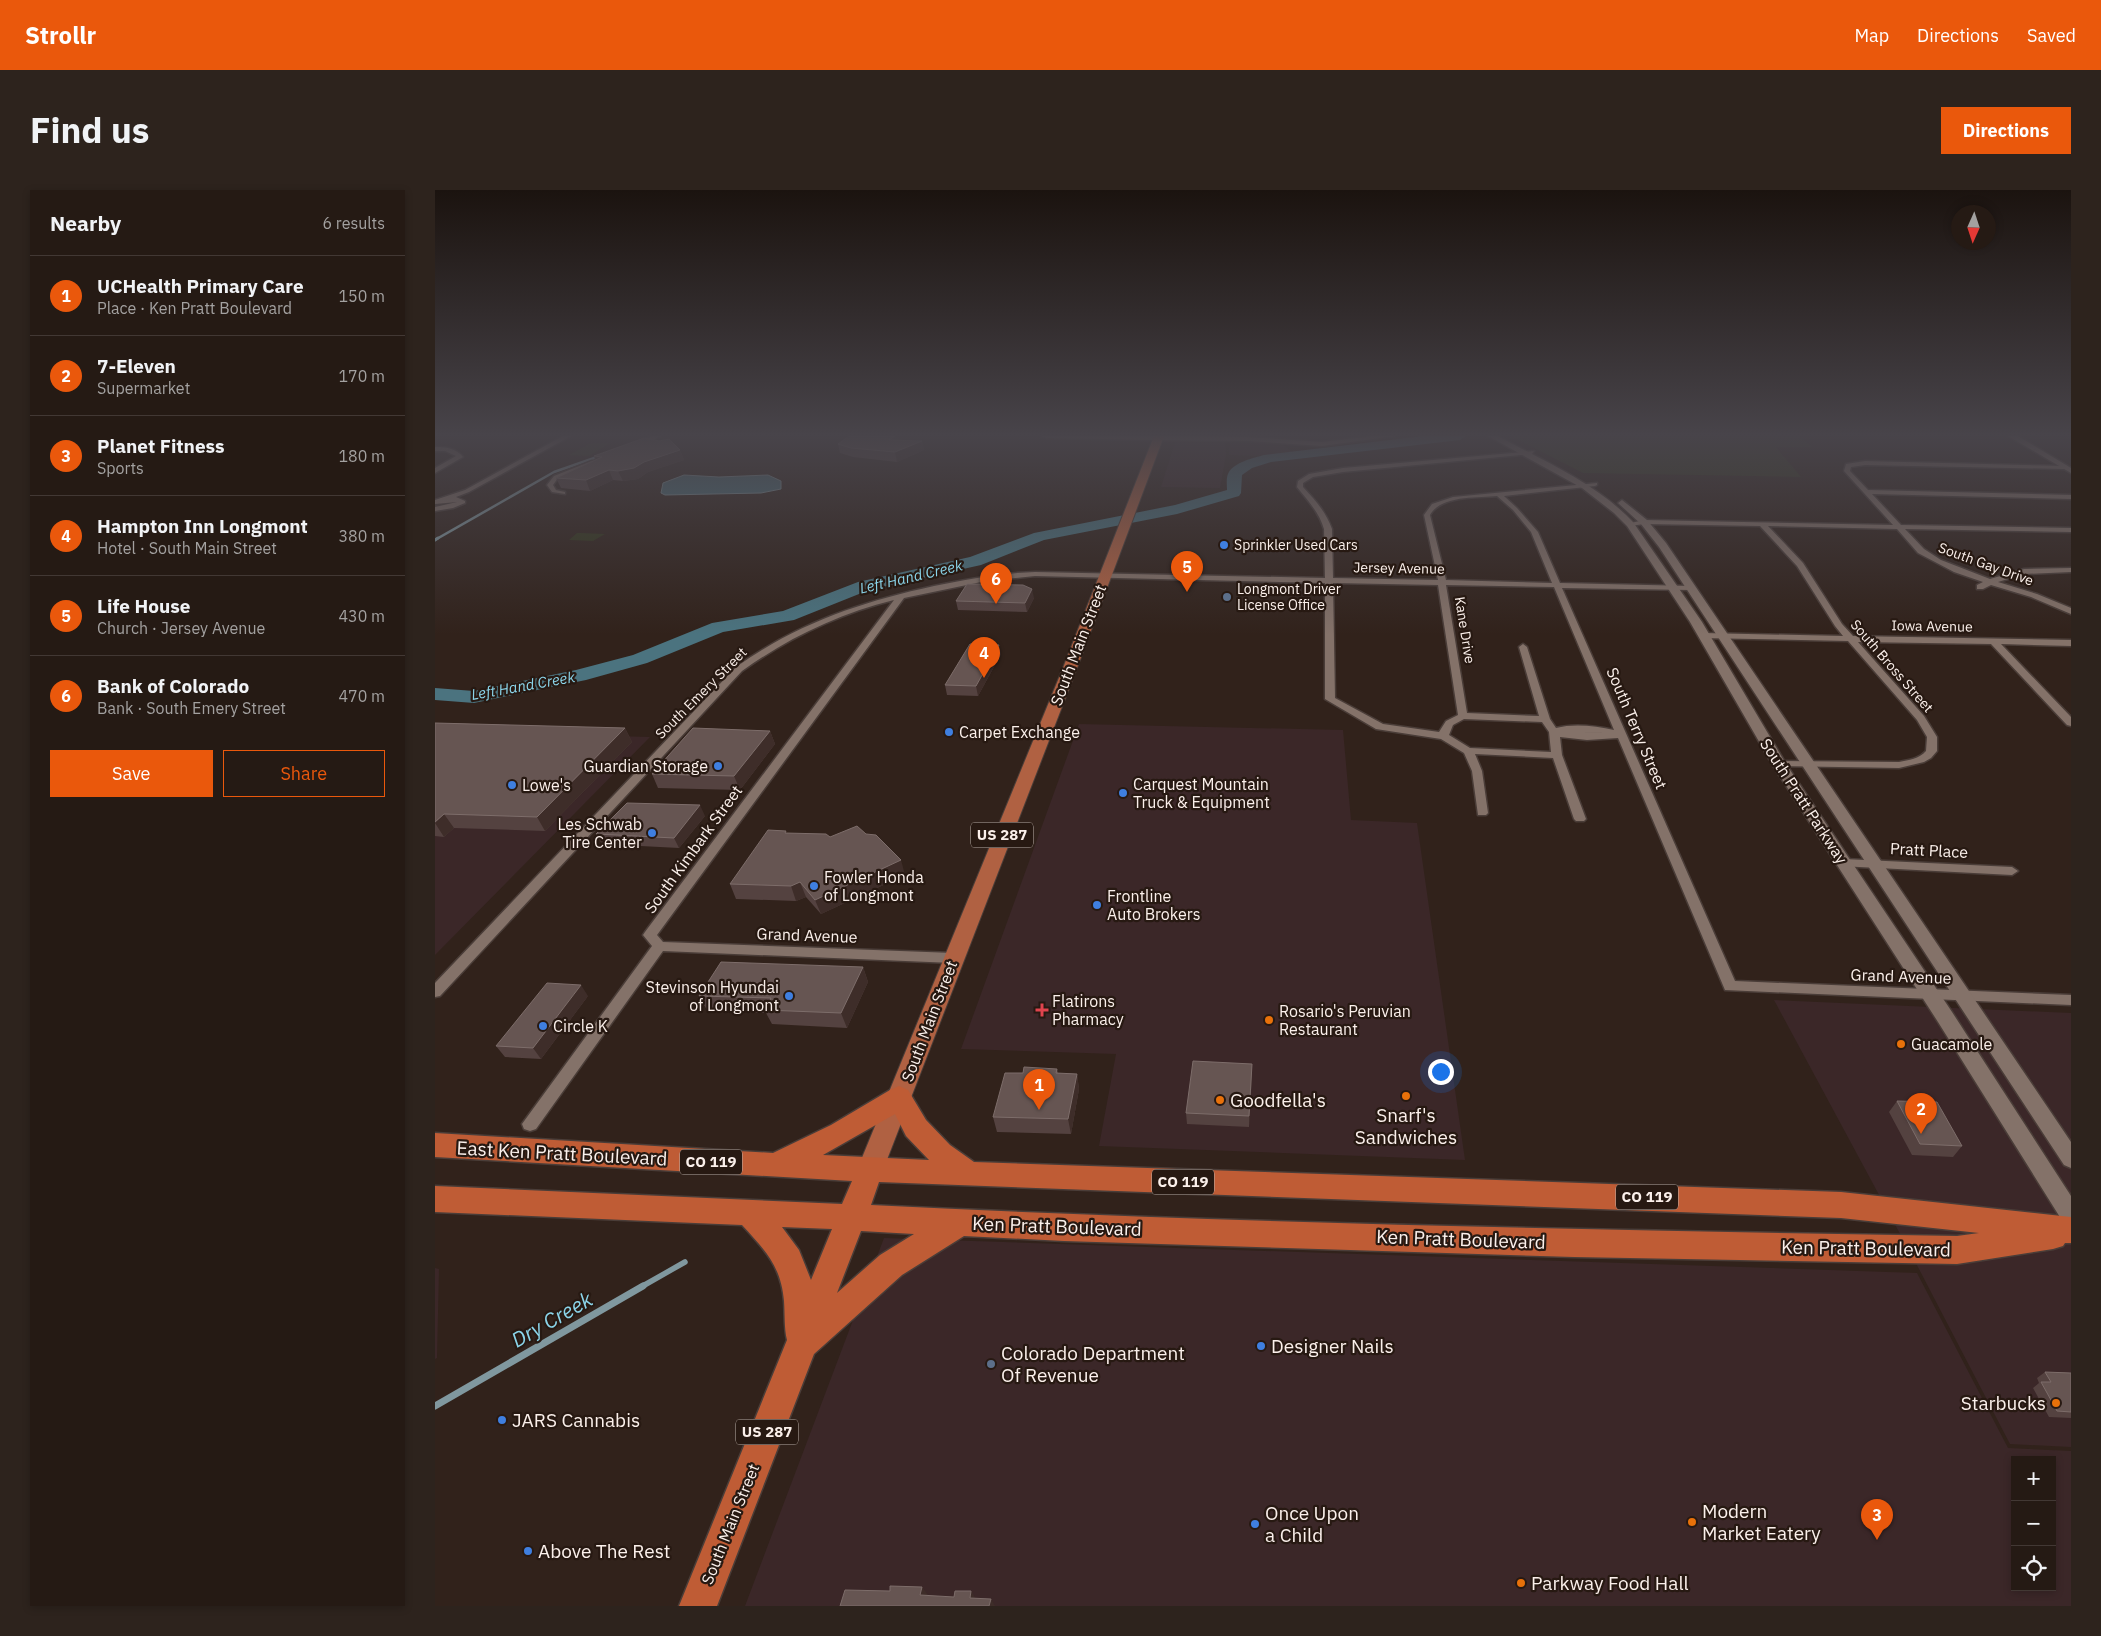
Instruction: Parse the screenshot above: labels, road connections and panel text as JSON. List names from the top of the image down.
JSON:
{
  "streets": {
    "highway": [
      "South Main Street",
      "US 287",
      "East Ken Pratt Boulevard",
      "CO 119",
      "Ken Pratt Boulevard"
    ],
    "street": [
      "South Gay Drive",
      "Jersey Avenue",
      "Iowa Avenue",
      "Kane Drive",
      "South Bross Street",
      "South Emery Street",
      "South Terry Street",
      "South Pratt Parkway",
      "South Kimbark Street",
      "Pratt Place",
      "Grand Avenue"
    ]
  },
  "crossings": [
    ["Jersey Avenue", "Kane Drive"],
    ["Jersey Avenue", "South Main Street"],
    ["Jersey Avenue", "South Emery Street"],
    ["Jersey Avenue", "South Terry Street"],
    ["Jersey Avenue", "South Pratt Parkway"],
    ["Iowa Avenue", "South Bross Street"],
    ["Iowa Avenue", "South Pratt Parkway"],
    ["South Main Street", "South Emery Street"],
    ["South Main Street", "Grand Avenue"],
    ["South Main Street", "East Ken Pratt Boulevard"],
    ["South Main Street", "CO 119"],
    ["South Main Street", "Ken Pratt Boulevard"],
    ["South Bross Street", "South Pratt Parkway"],
    ["South Emery Street", "South Kimbark Street"],
    ["South Terry Street", "Grand Avenue"],
    ["South Pratt Parkway", "Pratt Place"],
    ["South Pratt Parkway", "Grand Avenue"],
    ["South Kimbark Street", "Grand Avenue"],
    ["East Ken Pratt Boulevard", "Ken Pratt Boulevard"],
    ["CO 119", "Ken Pratt Boulevard"]
  ],
  "water": ["Left Hand Creek", "Dry Creek"],
  "places": {
    "other": [
      "Sprinkler Used Cars",
      "Longmont Driver License Office",
      "Carpet Exchange",
      "Guardian Storage",
      "Lowe's",
      "Carquest Mountain Truck & Equipment",
      "Les Schwab Tire Center",
      "Fowler Honda of Longmont",
      "Frontline Auto Brokers",
      "Stevinson Hyundai of Longmont",
      "Rosario's Peruvian Restaurant",
      "Circle K",
      "Guacamole",
      "Snarf's Sandwiches",
      "Goodfella's",
      "Designer Nails",
      "Colorado Department Of Revenue",
      "Starbucks",
      "JARS Cannabis",
      "Modern Market Eatery",
      "Once Upon a Child",
      "Above The Rest",
      "Parkway Food Hall"
    ],
    "health": ["Flatirons Pharmacy"]
  },
  "north": "bottom",
  "page": {
    "header": "Strollr",
    "nav": ["Map", "Directions", "Saved"],
    "title": "Find us",
    "buttons": [
      "Directions",
      ["Save", "Share"]
    ],
    "heading": ["Nearby", "6 results"],
    "list": [
      {
        "mark": "1",
        "name": "UCHealth Primary Care",
        "note": "Place · Ken Pratt Boulevard",
        "value": "150 m"
      },
      {
        "mark": "2",
        "name": "7-Eleven",
        "note": "Supermarket",
        "value": "170 m"
      },
      {
        "mark": "3",
        "name": "Planet Fitness",
        "note": "Sports",
        "value": "180 m"
      },
      {
        "mark": "4",
        "name": "Hampton Inn Longmont",
        "note": "Hotel · South Main Street",
        "value": "380 m"
      },
      {
        "mark": "5",
        "name": "Life House",
        "note": "Church · Jersey Avenue",
        "value": "430 m"
      },
      {
        "mark": "6",
        "name": "Bank of Colorado",
        "note": "Bank · South Emery Street",
        "value": "470 m"
      }
    ],
    "pins": [
      "5",
      "6",
      "4",
      "1",
      "2",
      "3"
    ],
    "map_buttons": ["+", "−"]
  }
}
